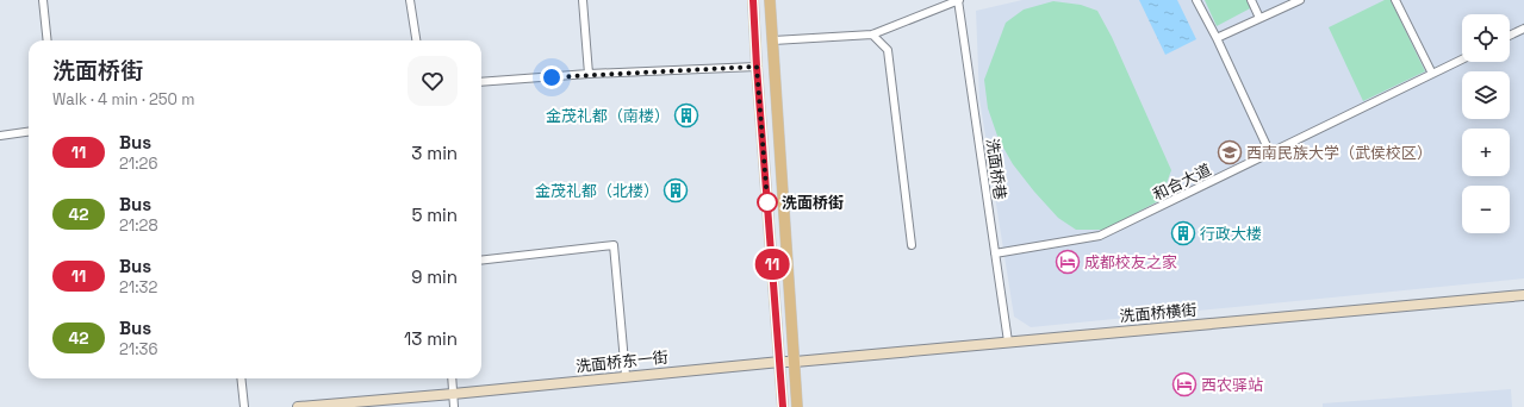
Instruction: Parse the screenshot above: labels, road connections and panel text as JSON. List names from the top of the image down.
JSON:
{
  "streets": {
    "street": [
      "洗面桥巷",
      "和合大道",
      "洗面桥横街",
      "洗面桥东一街"
    ]
  },
  "crossings": [
    ["洗面桥巷", "和合大道"],
    ["洗面桥巷", "洗面桥横街"],
    ["洗面桥横街", "洗面桥东一街"]
  ],
  "places": {
    "building": ["金茂礼都（南楼）", "金茂礼都（北楼）", "行政大楼"],
    "school or university": ["西南民族大学（武侯校区）"],
    "other": ["洗面桥街"],
    "hotel": ["成都校友之家", "西农驿站"]
  },
  "lines": ["bus line 11"],
  "page": {
    "on_map": "11",
    "map_buttons": ["+", "−"],
    "heading": ["洗面桥街", "Walk · 4 min · 250 m"],
    "list": [
      {
        "mark": "11",
        "name": "Bus",
        "note": "21:26",
        "value": "3 min"
      },
      {
        "mark": "42",
        "name": "Bus",
        "note": "21:28",
        "value": "5 min"
      },
      {
        "mark": "11",
        "name": "Bus",
        "note": "21:32",
        "value": "9 min"
      },
      {
        "mark": "42",
        "name": "Bus",
        "note": "21:36",
        "value": "13 min"
      }
    ]
  }
}
